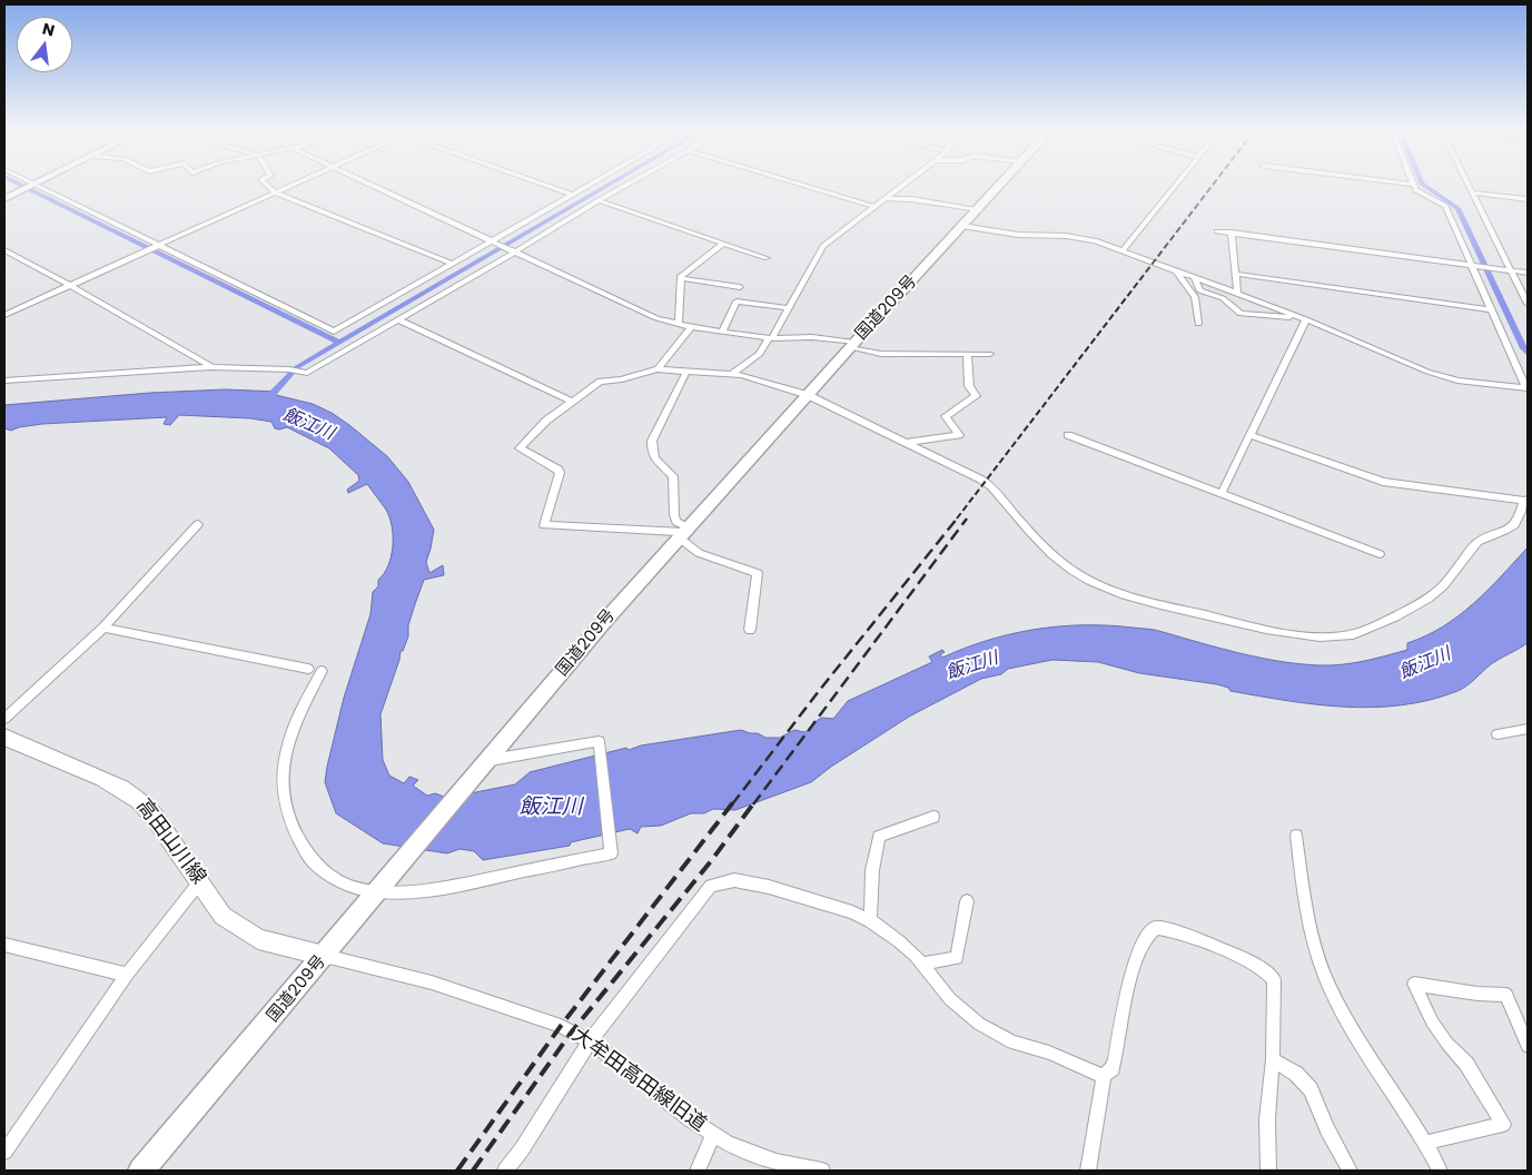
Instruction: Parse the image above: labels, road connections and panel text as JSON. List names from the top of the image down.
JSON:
{
  "streets": {
    "highway": ["国道209号"],
    "main road": ["高田山川線"],
    "street": ["大牟田高田線旧道"]
  },
  "crossings": [
    ["国道209号", "高田山川線"],
    ["国道209号", "大牟田高田線旧道"],
    ["高田山川線", "大牟田高田線旧道"]
  ],
  "water": ["飯江川"],
  "north": "top"
}
